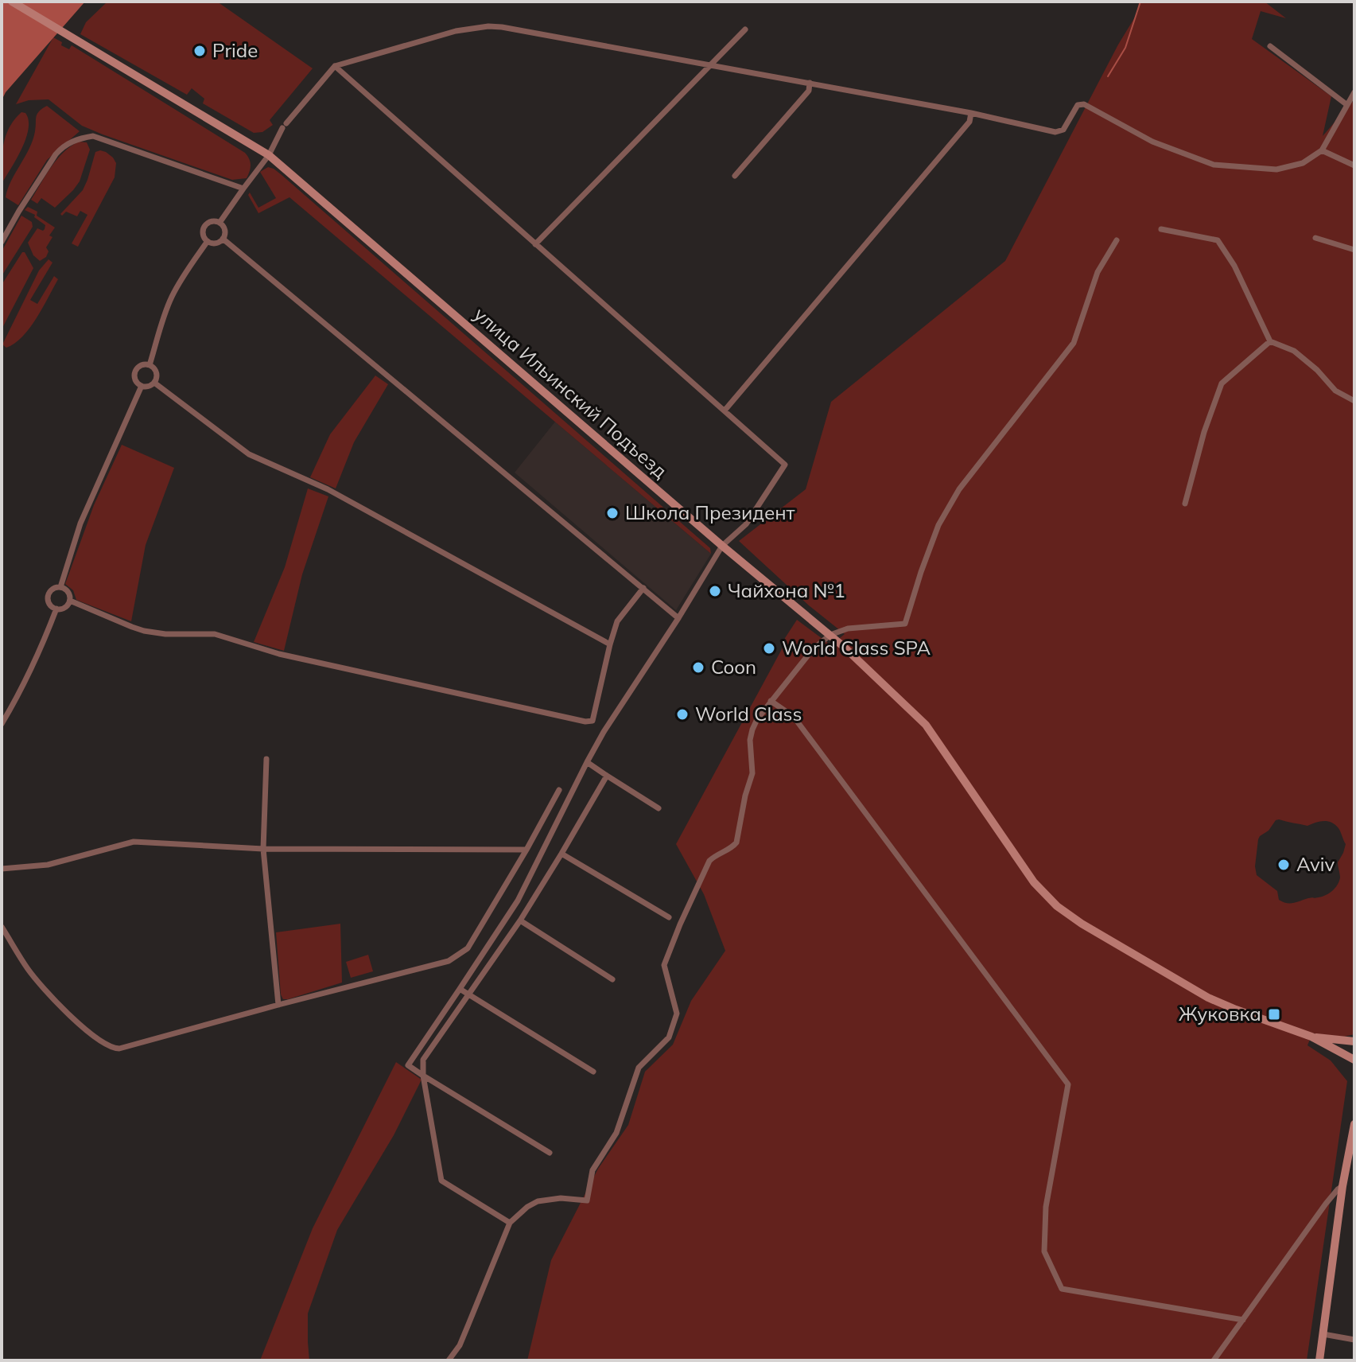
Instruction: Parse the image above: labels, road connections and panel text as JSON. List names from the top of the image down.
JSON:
{
  "streets": {
    "main road": ["улица Ильинский Подъезд"]
  },
  "places": {
    "other": [
      "Pride",
      "Школа Президент",
      "Чайхона №1",
      "World Class SPA",
      "Coon",
      "World Class",
      "Aviv"
    ],
    "transit": ["Жуковка"]
  }
}
